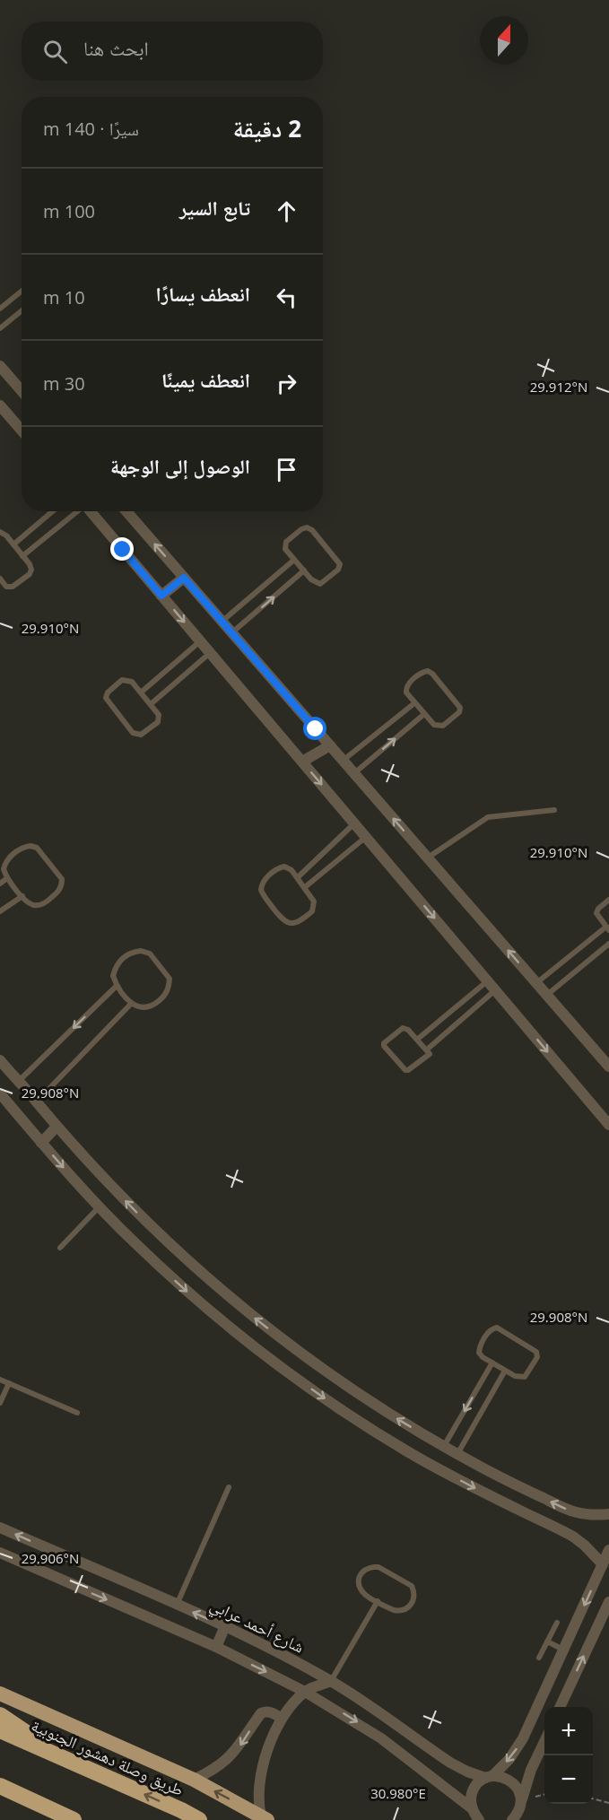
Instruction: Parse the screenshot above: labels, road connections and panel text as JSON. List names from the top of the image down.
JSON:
{
  "streets": {
    "highway": ["طريق وصلة دهشور الجنوبية"],
    "street": ["شارع أحمد عرابي"]
  },
  "north": "top",
  "page": {
    "search": "ابحث هنا",
    "heading": ["2 دقيقة", "سيرًا · 140 m"],
    "list": [
      ["تابع السير", "100 m"],
      ["انعطف يسارًا", "10 m"],
      ["انعطف يمينًا", "30 m"],
      "الوصول إلى الوجهة"
    ],
    "map_buttons": ["+", "−"]
  },
  "coordinates": [
    "29.912°N",
    "29.910°N",
    "29.908°N",
    "29.906°N",
    "30.980°E"
  ]
}
